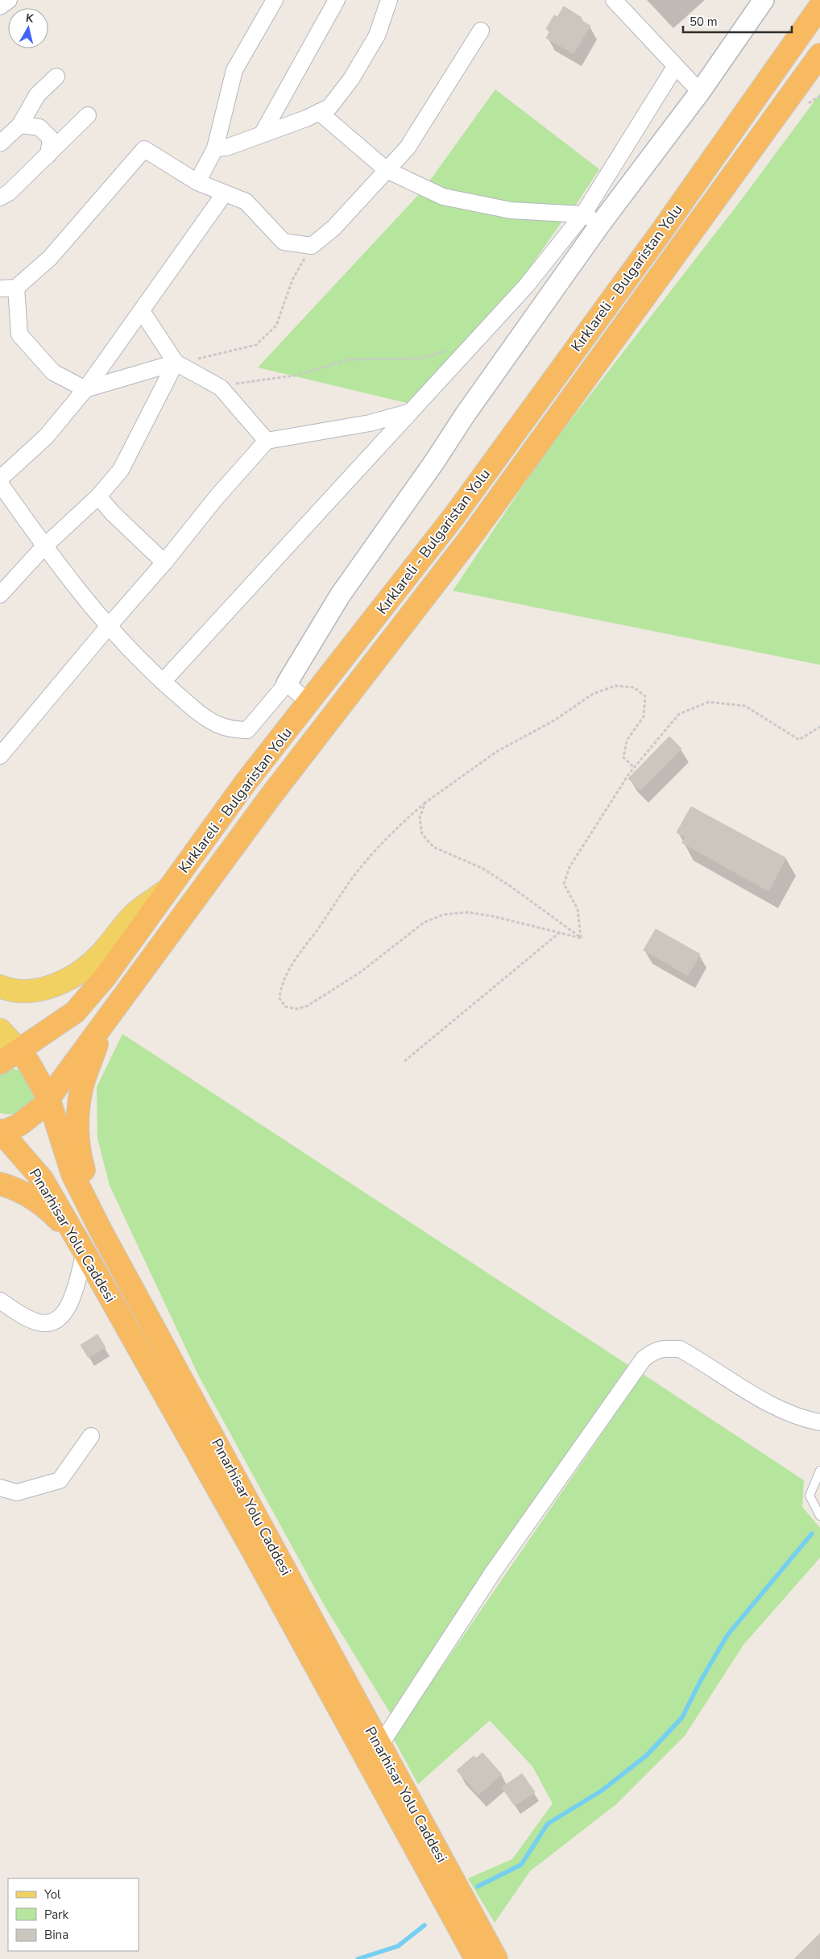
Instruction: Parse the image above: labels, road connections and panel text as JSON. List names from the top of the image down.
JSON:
{
  "streets": {
    "highway": ["Kırklareli - Bulgaristan Yolu", "Pınarhisar Yolu Caddesi"]
  },
  "crossings": [
    ["Kırklareli - Bulgaristan Yolu", "Pınarhisar Yolu Caddesi"]
  ],
  "legend": ["Yol", "Park", "Bina"],
  "scale_bar": "50 m",
  "north": "top"
}
